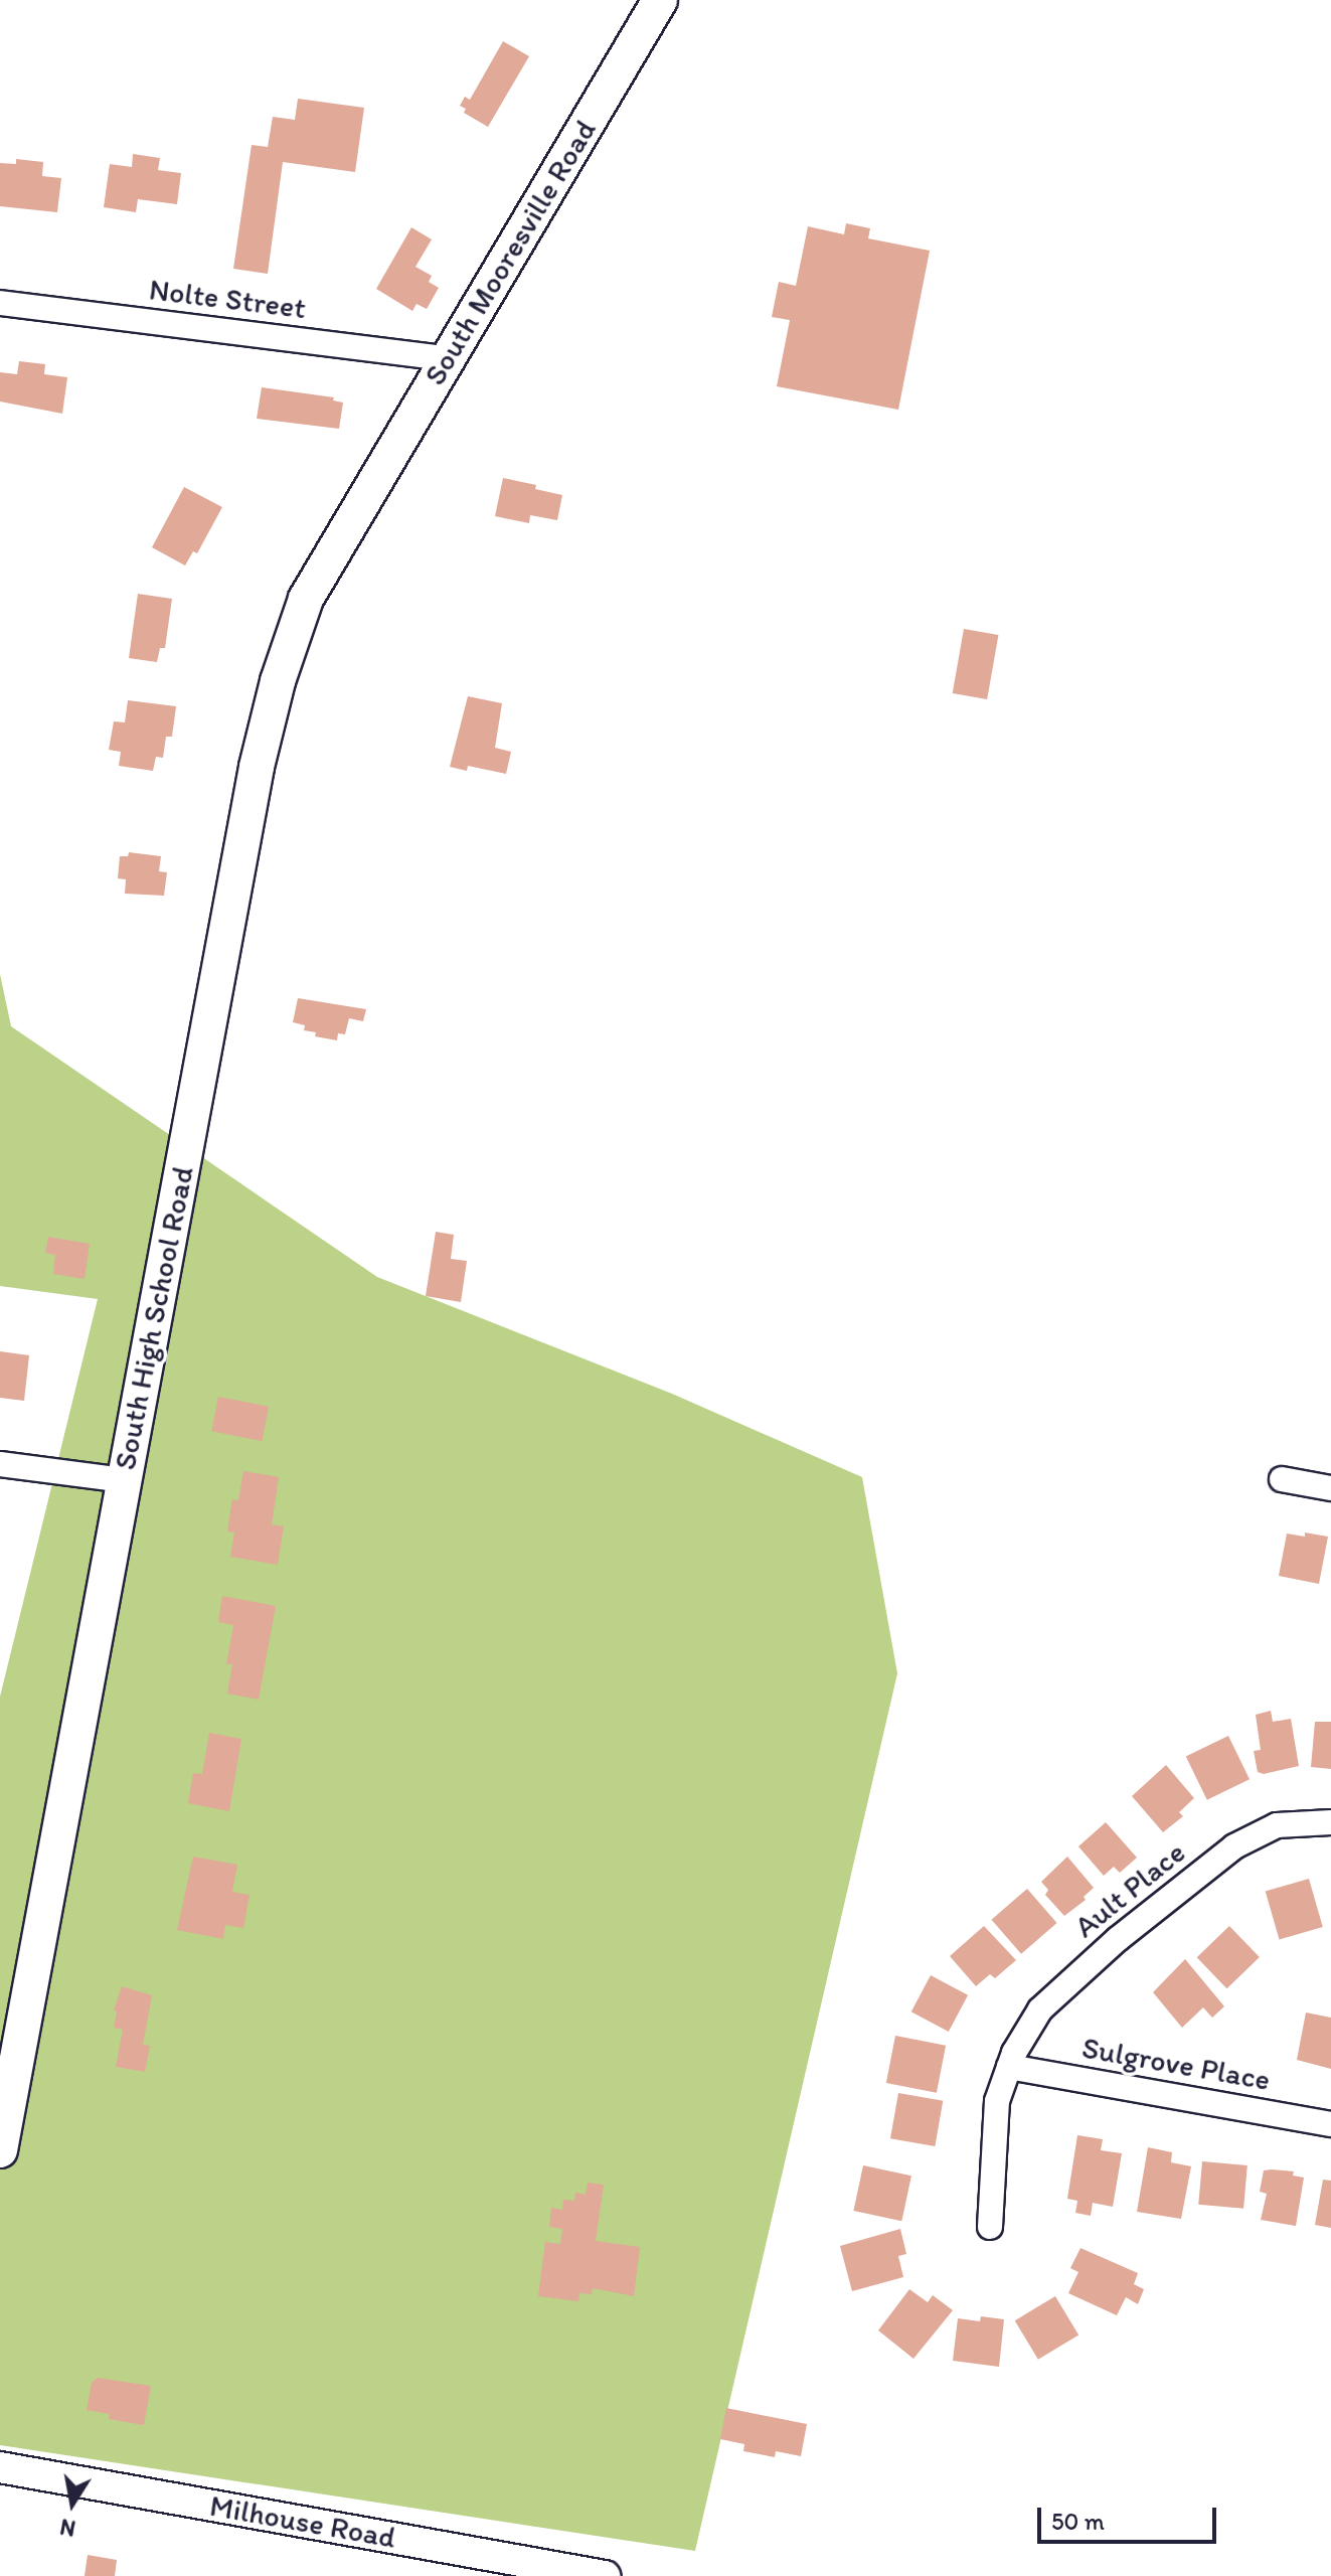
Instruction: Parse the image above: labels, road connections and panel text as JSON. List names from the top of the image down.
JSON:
{
  "streets": {
    "main road": ["South Mooresville Road", "South High School Road"],
    "street": [
      "Nolte Street",
      "Ault Place",
      "Sulgrove Place",
      "Milhouse Road"
    ]
  },
  "crossings": [
    ["South Mooresville Road", "Nolte Street"],
    ["South Mooresville Road", "South High School Road"],
    ["Ault Place", "Sulgrove Place"]
  ],
  "scale_bar": "50 m",
  "north": "bottom"
}
